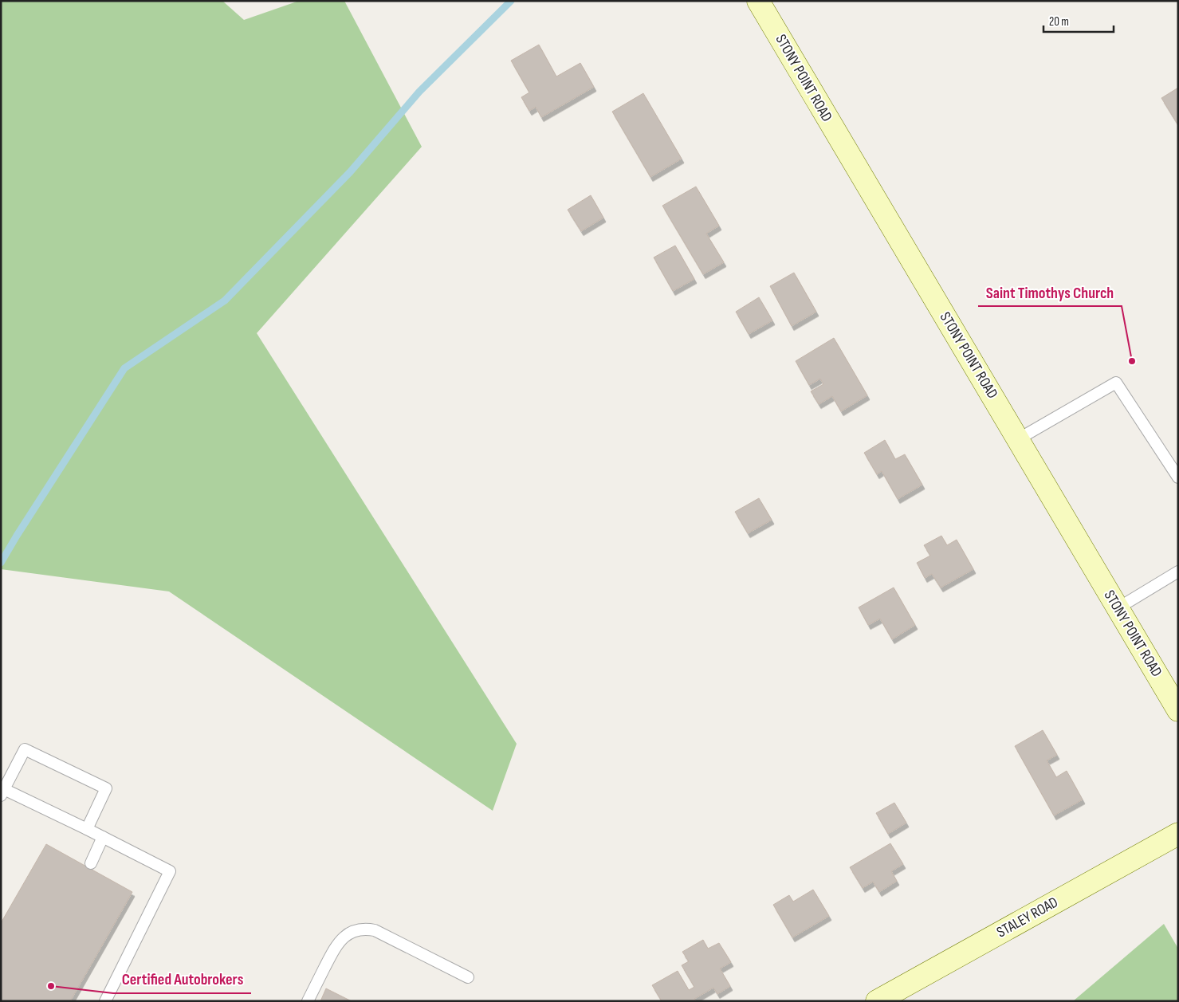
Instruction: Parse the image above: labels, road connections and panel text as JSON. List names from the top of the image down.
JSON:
{
  "streets": {
    "street": ["STONY POINT ROAD", "STALEY ROAD"]
  },
  "places": ["Saint Timothys Church", "Certified Autobrokers"],
  "scale_bar": "20 m"
}
